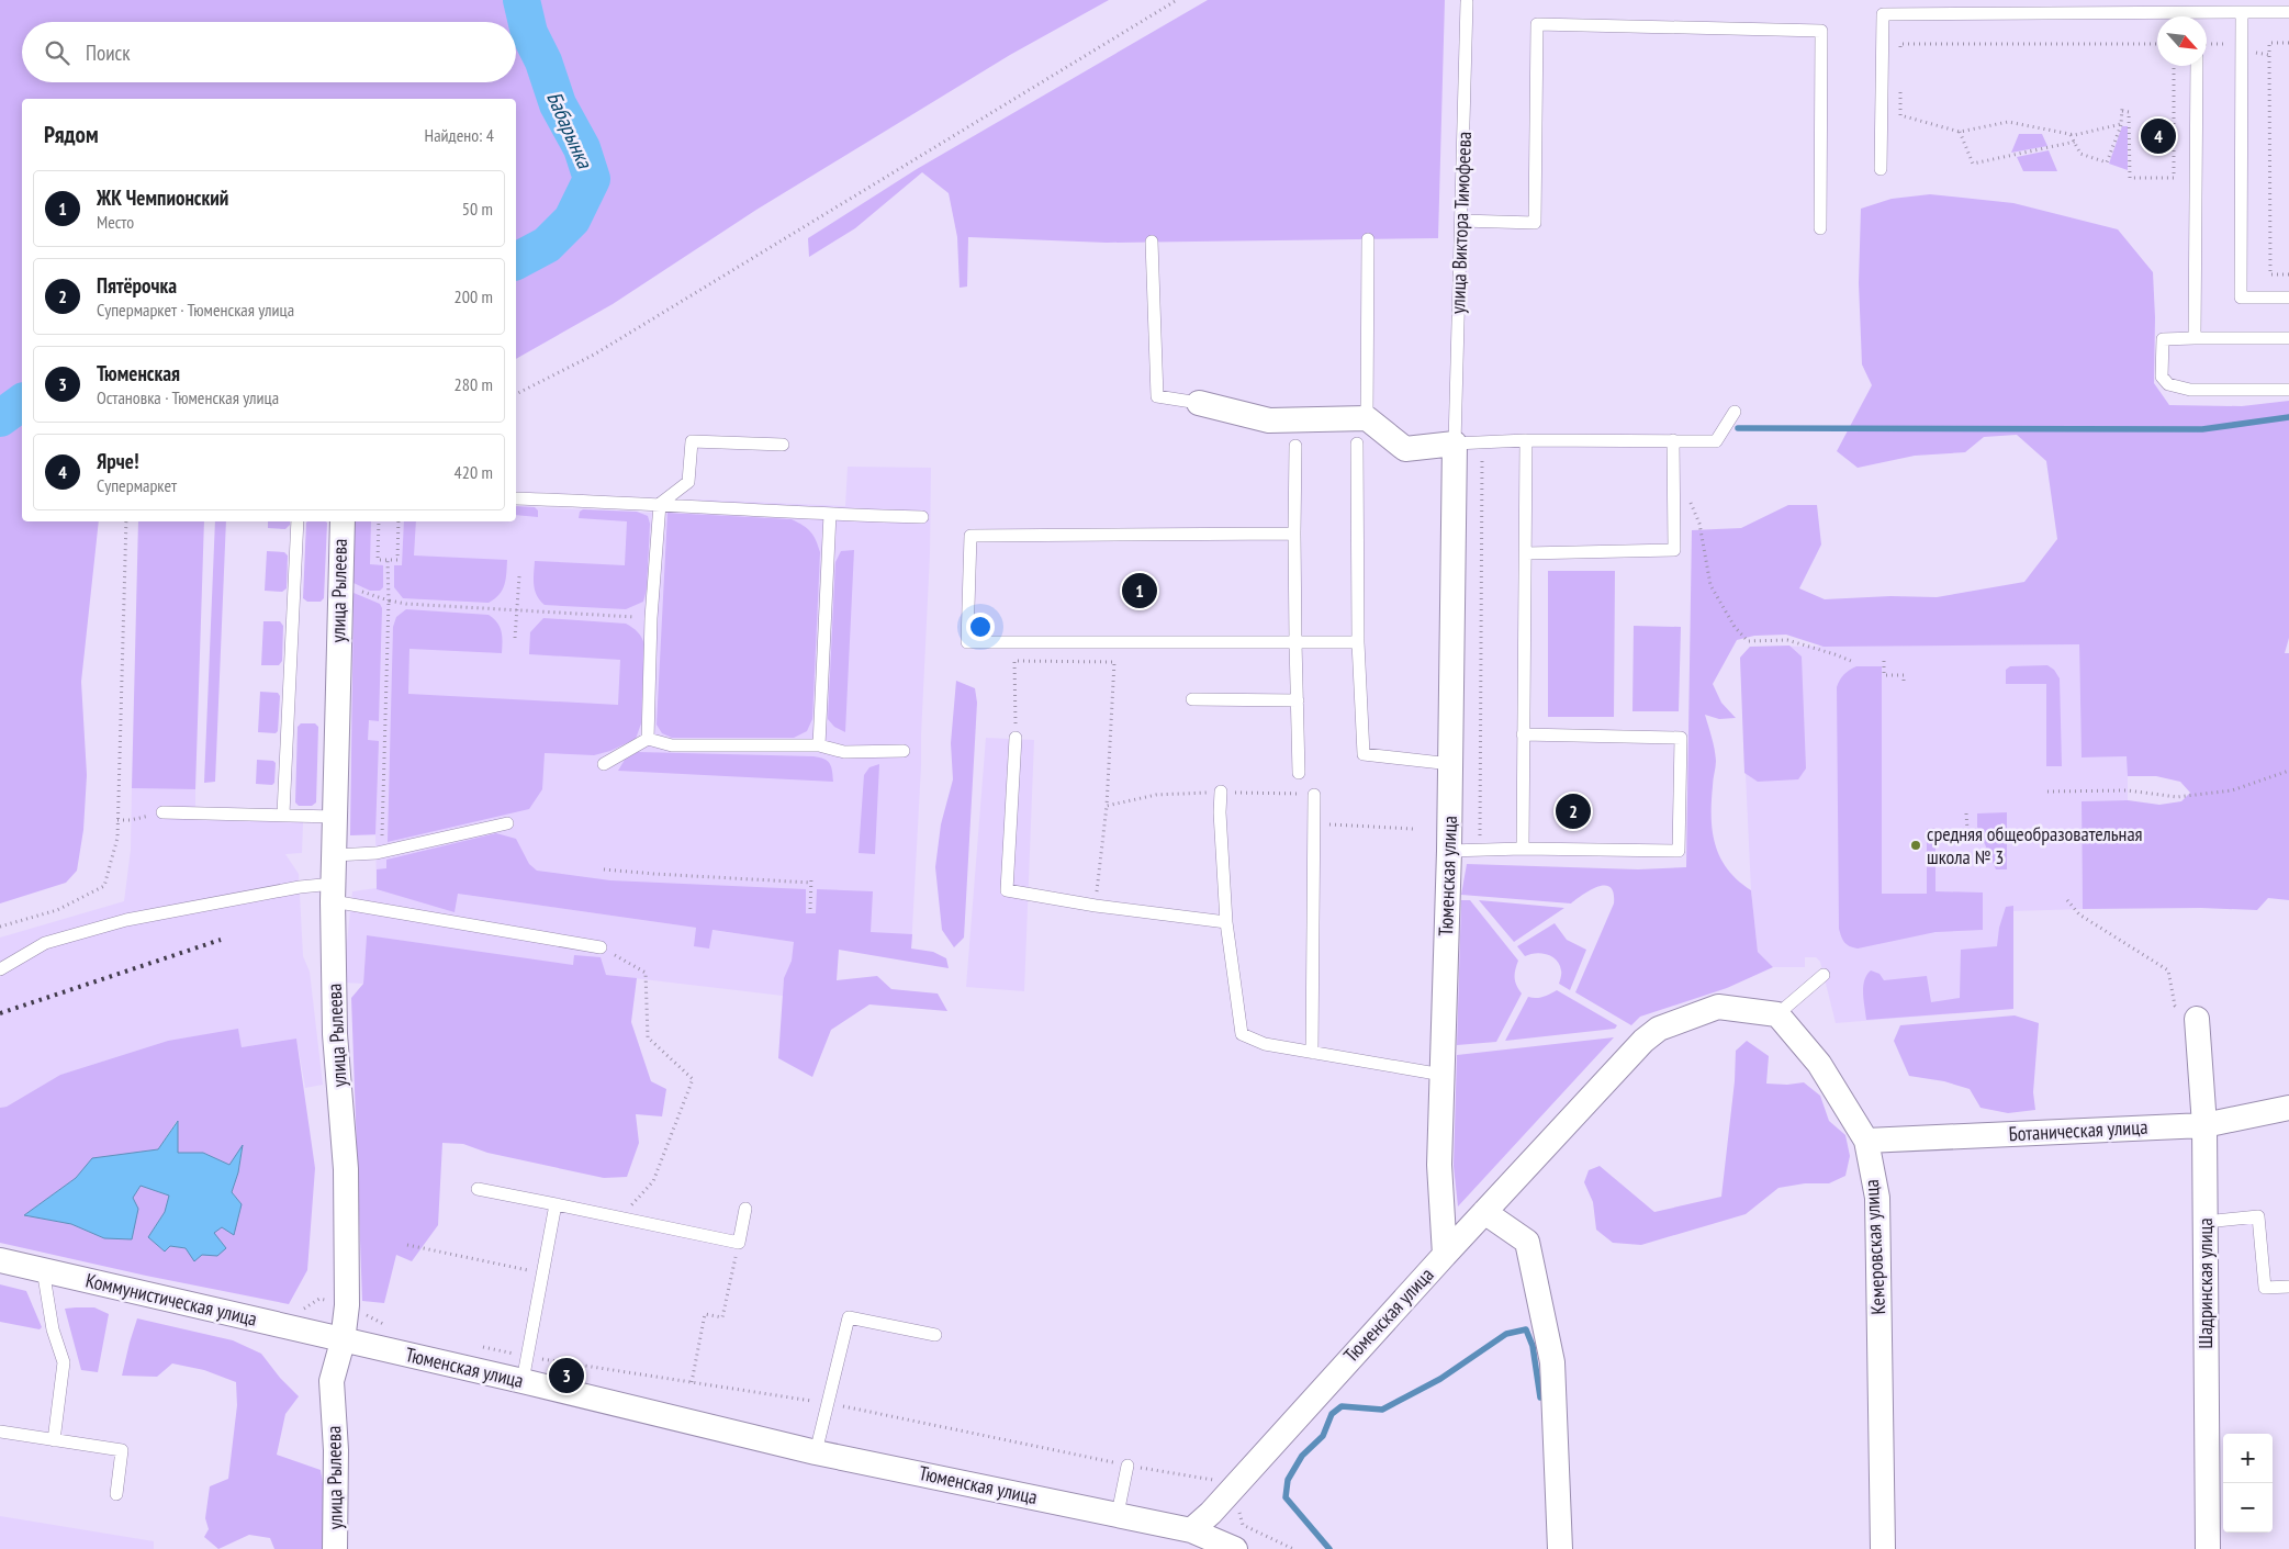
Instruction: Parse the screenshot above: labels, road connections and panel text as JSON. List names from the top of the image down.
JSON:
{
  "streets": {
    "street": [
      "улица Рылеева",
      "Тюменская улица",
      "Ботаническая улица",
      "Кемеровская улица",
      "Шадринская улица",
      "Коммунистическая улица"
    ],
    "lane": ["улица Виктора Тимофеева"]
  },
  "crossings": [
    ["улица Виктора Тимофеева", "Тюменская улица"],
    ["улица Рылеева", "Тюменская улица"],
    ["улица Рылеева", "Коммунистическая улица"],
    ["Тюменская улица", "Коммунистическая улица"],
    ["Ботаническая улица", "Кемеровская улица"],
    ["Ботаническая улица", "Шадринская улица"]
  ],
  "water": ["Бабарынка"],
  "places": ["средняя общеобразовательная школа № 3"],
  "north": "bottom right",
  "page": {
    "search": "Поиск",
    "heading": ["Рядом", "Найдено: 4"],
    "pins": [
      "4",
      "1",
      "2",
      "3"
    ],
    "list": [
      {
        "mark": "1",
        "name": "ЖК Чемпионский",
        "note": "Место",
        "value": "50 m"
      },
      {
        "mark": "2",
        "name": "Пятёрочка",
        "note": "Супермаркет · Тюменская улица",
        "value": "200 m"
      },
      {
        "mark": "3",
        "name": "Тюменская",
        "note": "Остановка · Тюменская улица",
        "value": "280 m"
      },
      {
        "mark": "4",
        "name": "Ярче!",
        "note": "Супермаркет",
        "value": "420 m"
      }
    ],
    "map_buttons": ["+", "−"]
  }
}
